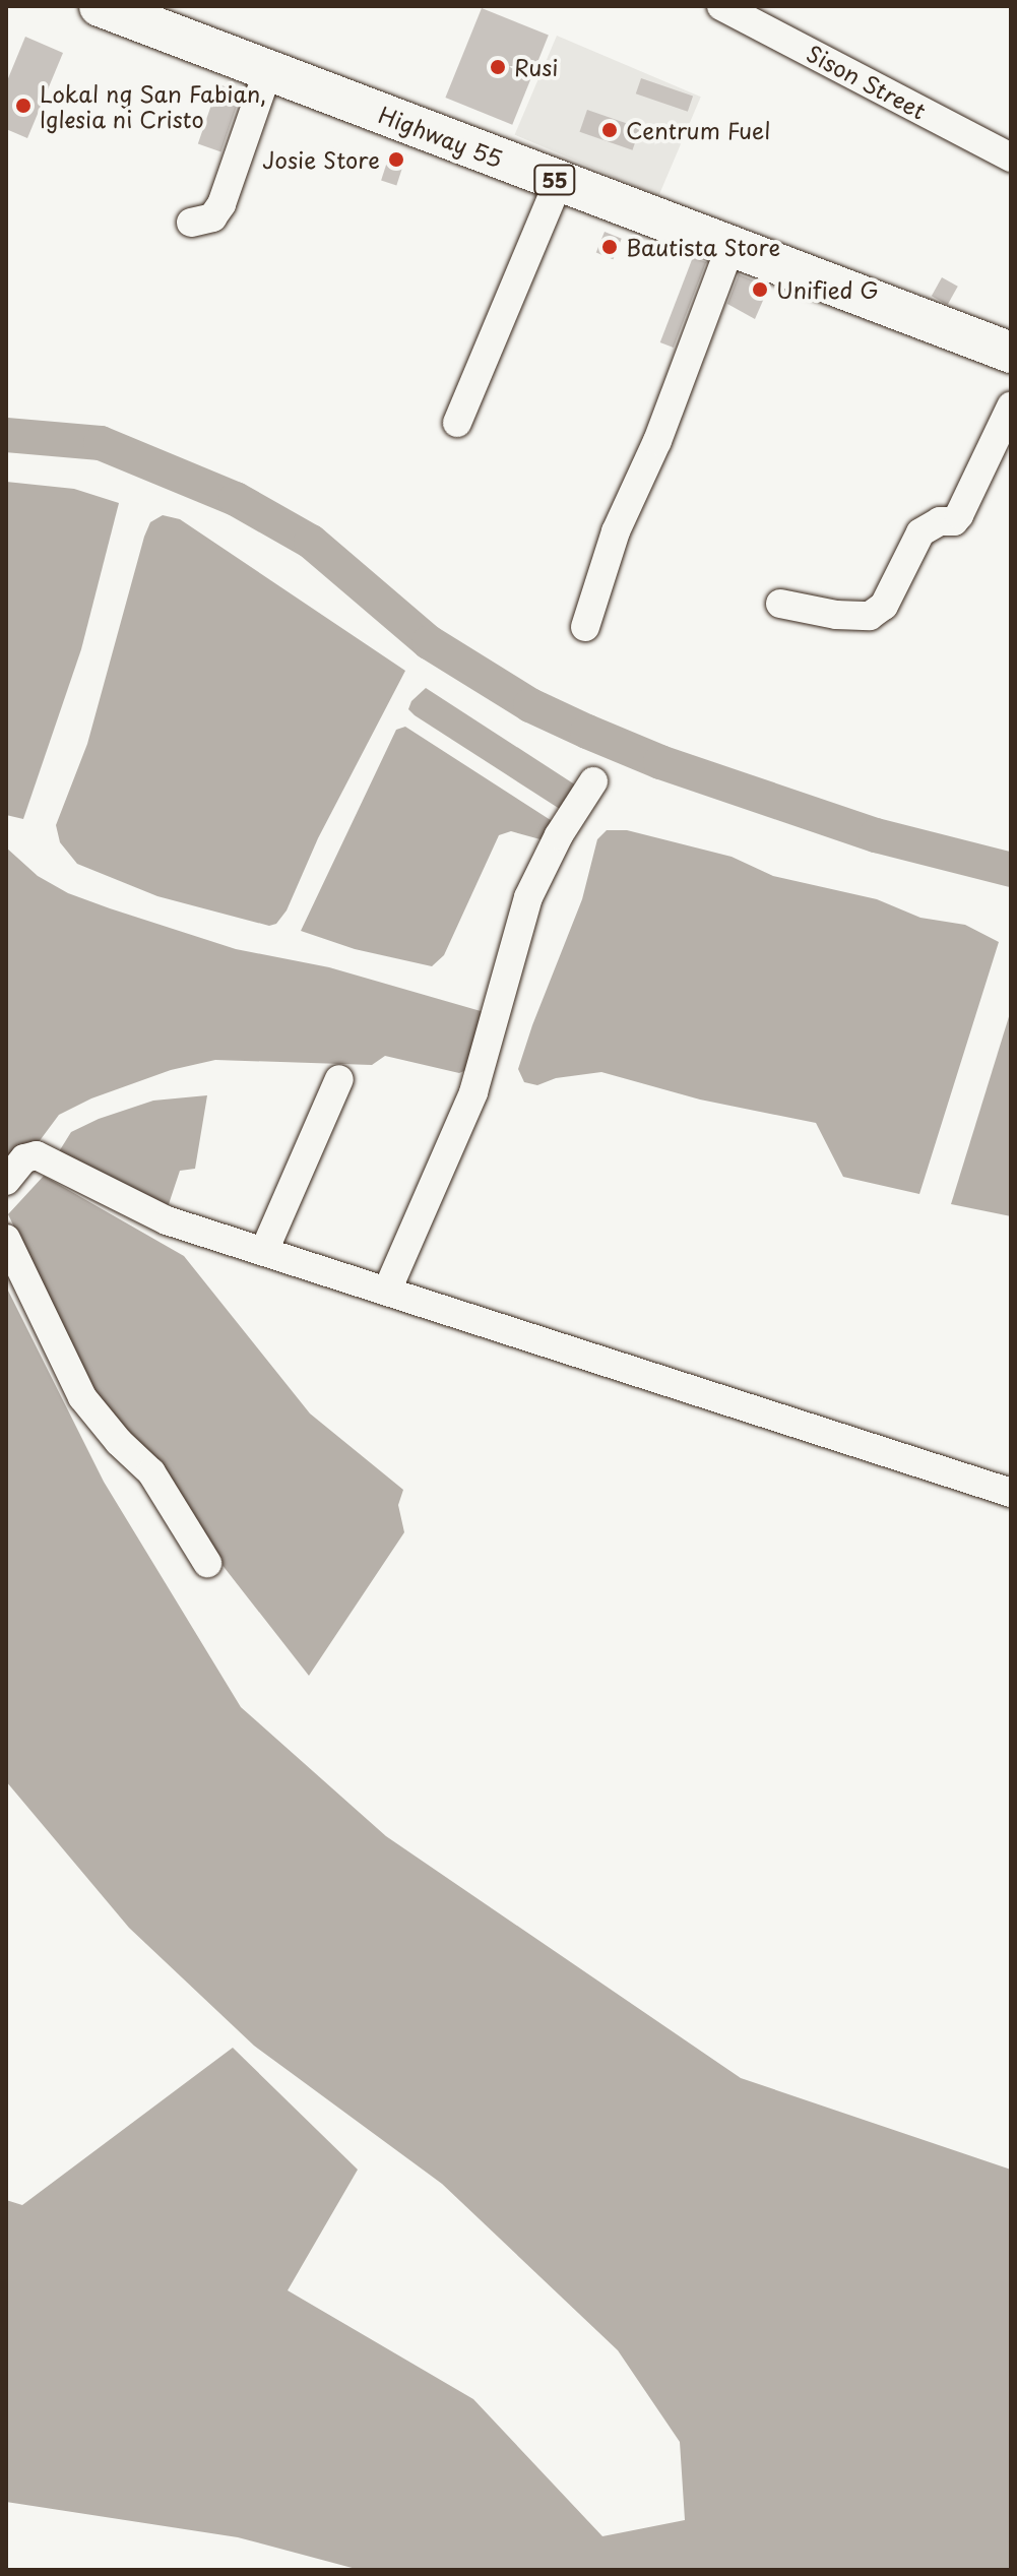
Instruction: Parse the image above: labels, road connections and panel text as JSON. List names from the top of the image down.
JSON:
{
  "streets": {
    "highway": ["Highway 55", "55"],
    "street": ["Sison Street"]
  },
  "places": [
    "Rusi",
    "Lokal ng San Fabian, Iglesia ni Cristo",
    "Centrum Fuel",
    "Josie Store",
    "Bautista Store",
    "Unified G"
  ]
}
